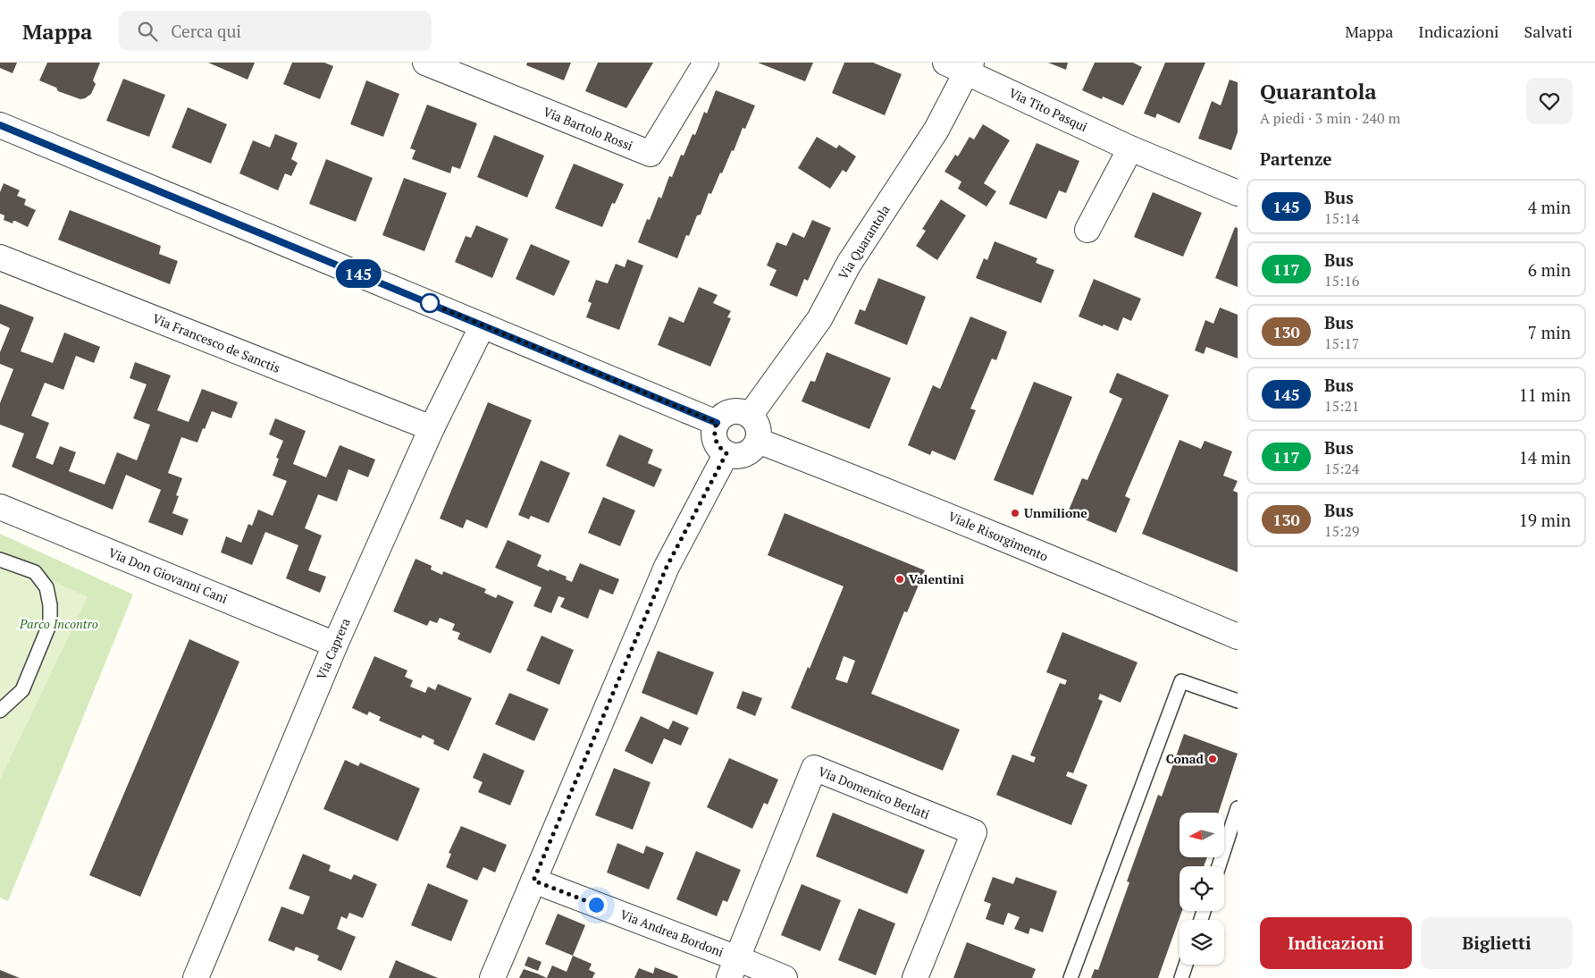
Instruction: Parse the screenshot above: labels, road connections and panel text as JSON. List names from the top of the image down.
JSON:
{
  "streets": {
    "street": [
      "Via Tito Pasqui",
      "Via Bartolo Rossi",
      "Via Quarantola",
      "Via Francesco de Sanctis",
      "Viale Risorgimento",
      "Via Don Giovanni Cani",
      "Via Caprera",
      "Via Domenico Berlati",
      "Via Andrea Bordoni"
    ]
  },
  "crossings": [
    ["Via Tito Pasqui", "Via Quarantola"],
    ["Via Quarantola", "Viale Risorgimento"],
    ["Via Francesco de Sanctis", "Via Caprera"],
    ["Via Don Giovanni Cani", "Via Caprera"],
    ["Via Domenico Berlati", "Via Andrea Bordoni"]
  ],
  "parks": ["Parco Incontro"],
  "places": ["Unmilione", "Valentini", "Conad"],
  "lines": ["bus line 145"],
  "north": "left",
  "page": {
    "header": "Mappa",
    "search": "Cerca qui",
    "nav": ["Mappa", "Indicazioni", "Salvati"],
    "on_map": "145",
    "heading": [
      ["Quarantola", "A piedi · 3 min · 240 m"],
      "Partenze"
    ],
    "list": [
      {
        "mark": "145",
        "name": "Bus",
        "note": "15:14",
        "value": "4 min"
      },
      {
        "mark": "117",
        "name": "Bus",
        "note": "15:16",
        "value": "6 min"
      },
      {
        "mark": "130",
        "name": "Bus",
        "note": "15:17",
        "value": "7 min"
      },
      {
        "mark": "145",
        "name": "Bus",
        "note": "15:21",
        "value": "11 min"
      },
      {
        "mark": "117",
        "name": "Bus",
        "note": "15:24",
        "value": "14 min"
      },
      {
        "mark": "130",
        "name": "Bus",
        "note": "15:29",
        "value": "19 min"
      }
    ],
    "buttons": ["Indicazioni", "Biglietti"]
  }
}
